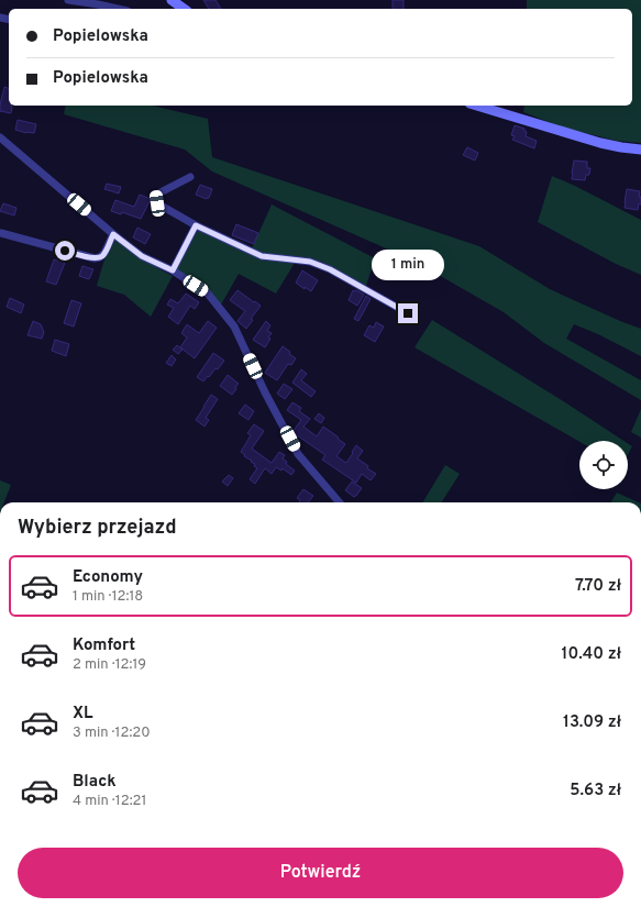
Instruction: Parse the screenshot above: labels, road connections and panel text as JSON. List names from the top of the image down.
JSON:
{
  "page": {
    "banner": ["Popielowska", "Popielowska"],
    "bubble": "1 min",
    "heading": "Wybierz przejazd",
    "list": [
      {
        "name": "Economy",
        "note": "1 min · 12:18",
        "value": "7.70 zł"
      },
      {
        "name": "Komfort",
        "note": "2 min · 12:19",
        "value": "10.40 zł"
      },
      {
        "name": "XL",
        "note": "3 min · 12:20",
        "value": "13.09 zł"
      },
      {
        "name": "Black",
        "note": "4 min · 12:21",
        "value": "5.63 zł"
      }
    ],
    "buttons": "Potwierdź"
  }
}
